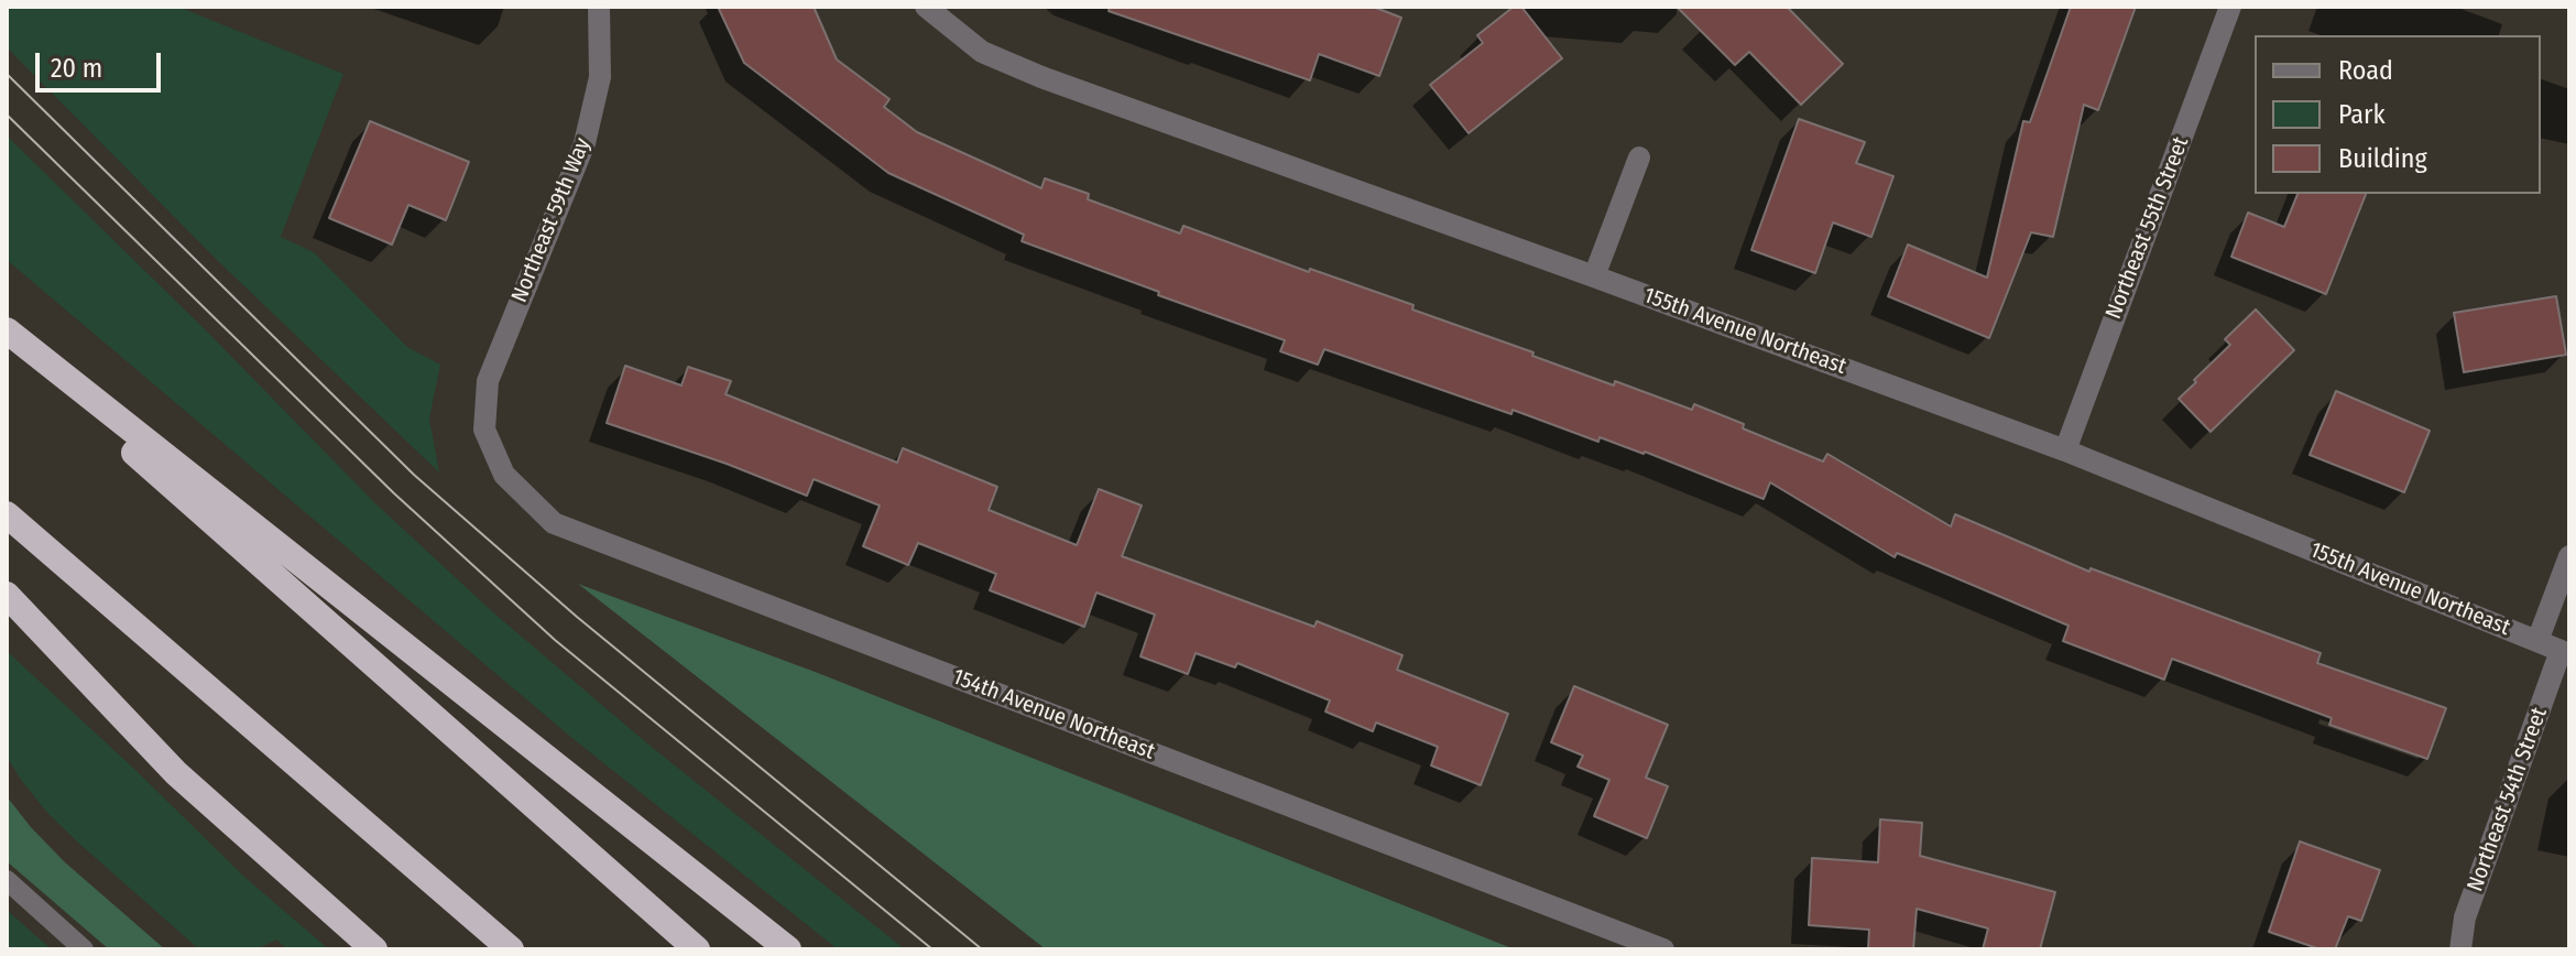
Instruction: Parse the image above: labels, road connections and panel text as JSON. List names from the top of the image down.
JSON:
{
  "streets": {
    "street": [
      "Northeast 59th Way",
      "Northeast 55th Street",
      "155th Avenue Northeast",
      "154th Avenue Northeast",
      "Northeast 54th Street"
    ]
  },
  "crossings": [
    ["Northeast 59th Way", "154th Avenue Northeast"],
    ["Northeast 55th Street", "155th Avenue Northeast"],
    ["155th Avenue Northeast", "Northeast 54th Street"]
  ],
  "legend": ["Road", "Park", "Building"],
  "scale_bar": "20 m"
}
